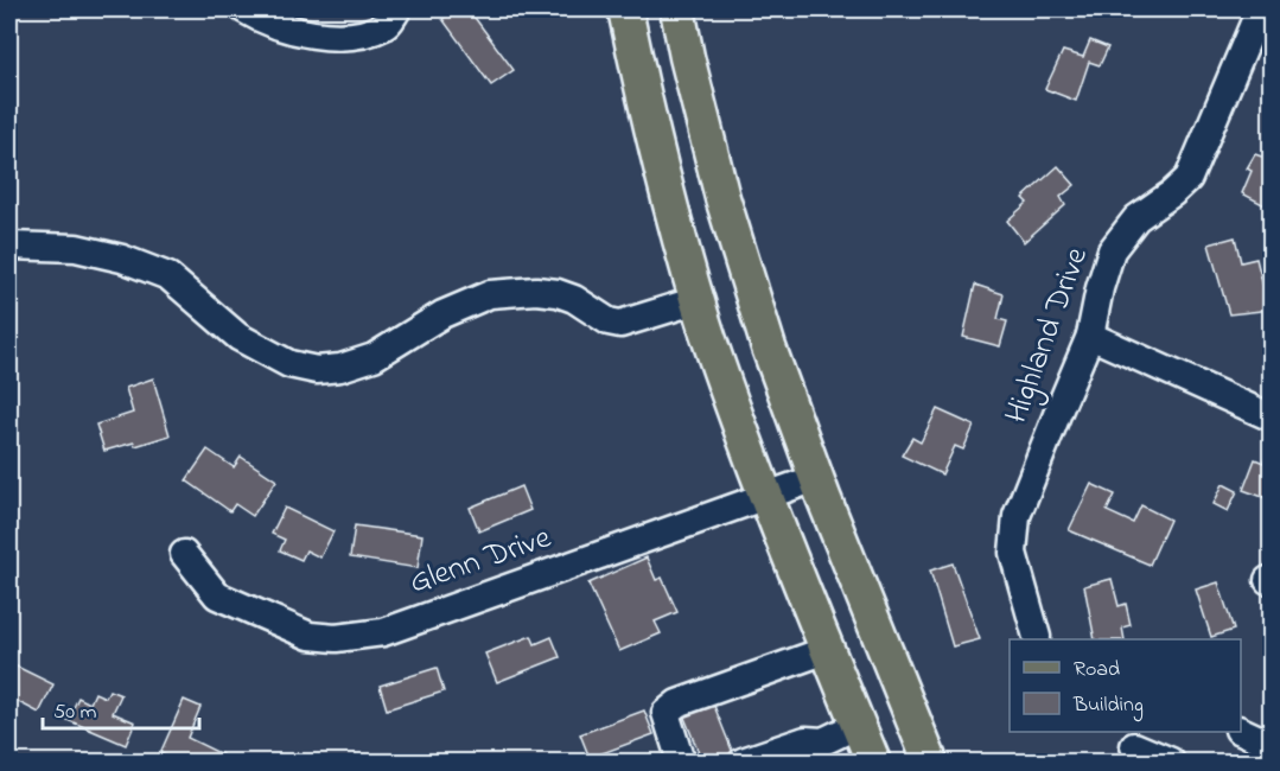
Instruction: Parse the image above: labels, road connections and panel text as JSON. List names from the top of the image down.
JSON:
{
  "streets": {
    "street": ["Highland Drive", "Glenn Drive"]
  },
  "legend": ["Road", "Building"],
  "scale_bar": "50 m"
}
